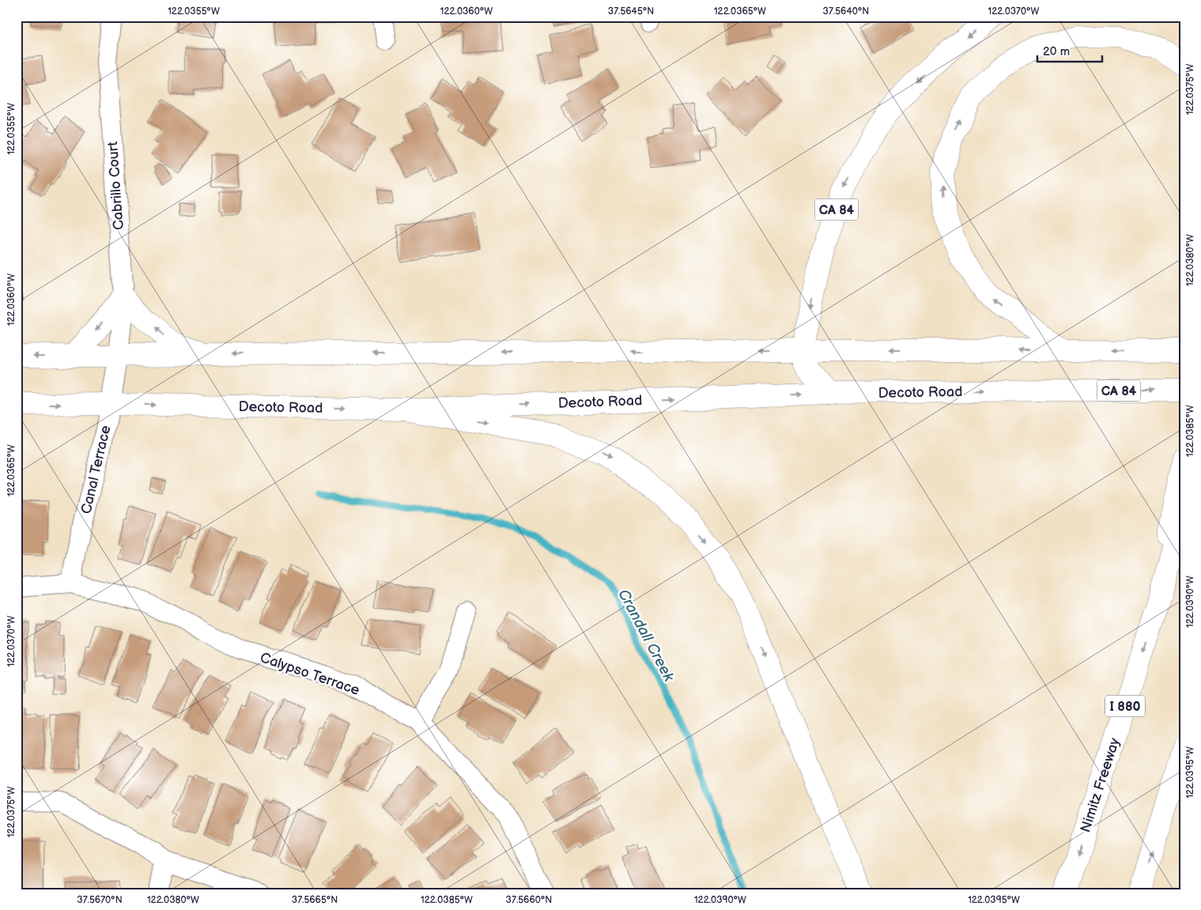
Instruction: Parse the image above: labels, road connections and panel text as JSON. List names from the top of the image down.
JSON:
{
  "streets": {
    "main road": [
      "CA 84",
      "Decoto Road",
      "I 880",
      "Nimitz Freeway"
    ],
    "street": ["Cabrillo Court", "Canal Terrace", "Calypso Terrace"]
  },
  "crossings": [
    ["Cabrillo Court", "Canal Terrace"],
    ["CA 84", "Decoto Road"],
    ["Decoto Road", "Canal Terrace"],
    ["Canal Terrace", "Calypso Terrace"]
  ],
  "water": ["Crandall Creek"],
  "scale_bar": "20 m",
  "coordinates": [
    "122.0355°W",
    "122.0360°W",
    "37.5645°N",
    "122.0365°W",
    "37.5640°N",
    "122.0370°W",
    "122.0375°W",
    "122.0380°W",
    "122.0385°W",
    "122.0390°W",
    "122.0395°W",
    "37.5670°N",
    "37.5665°N",
    "37.5660°N"
  ]
}
